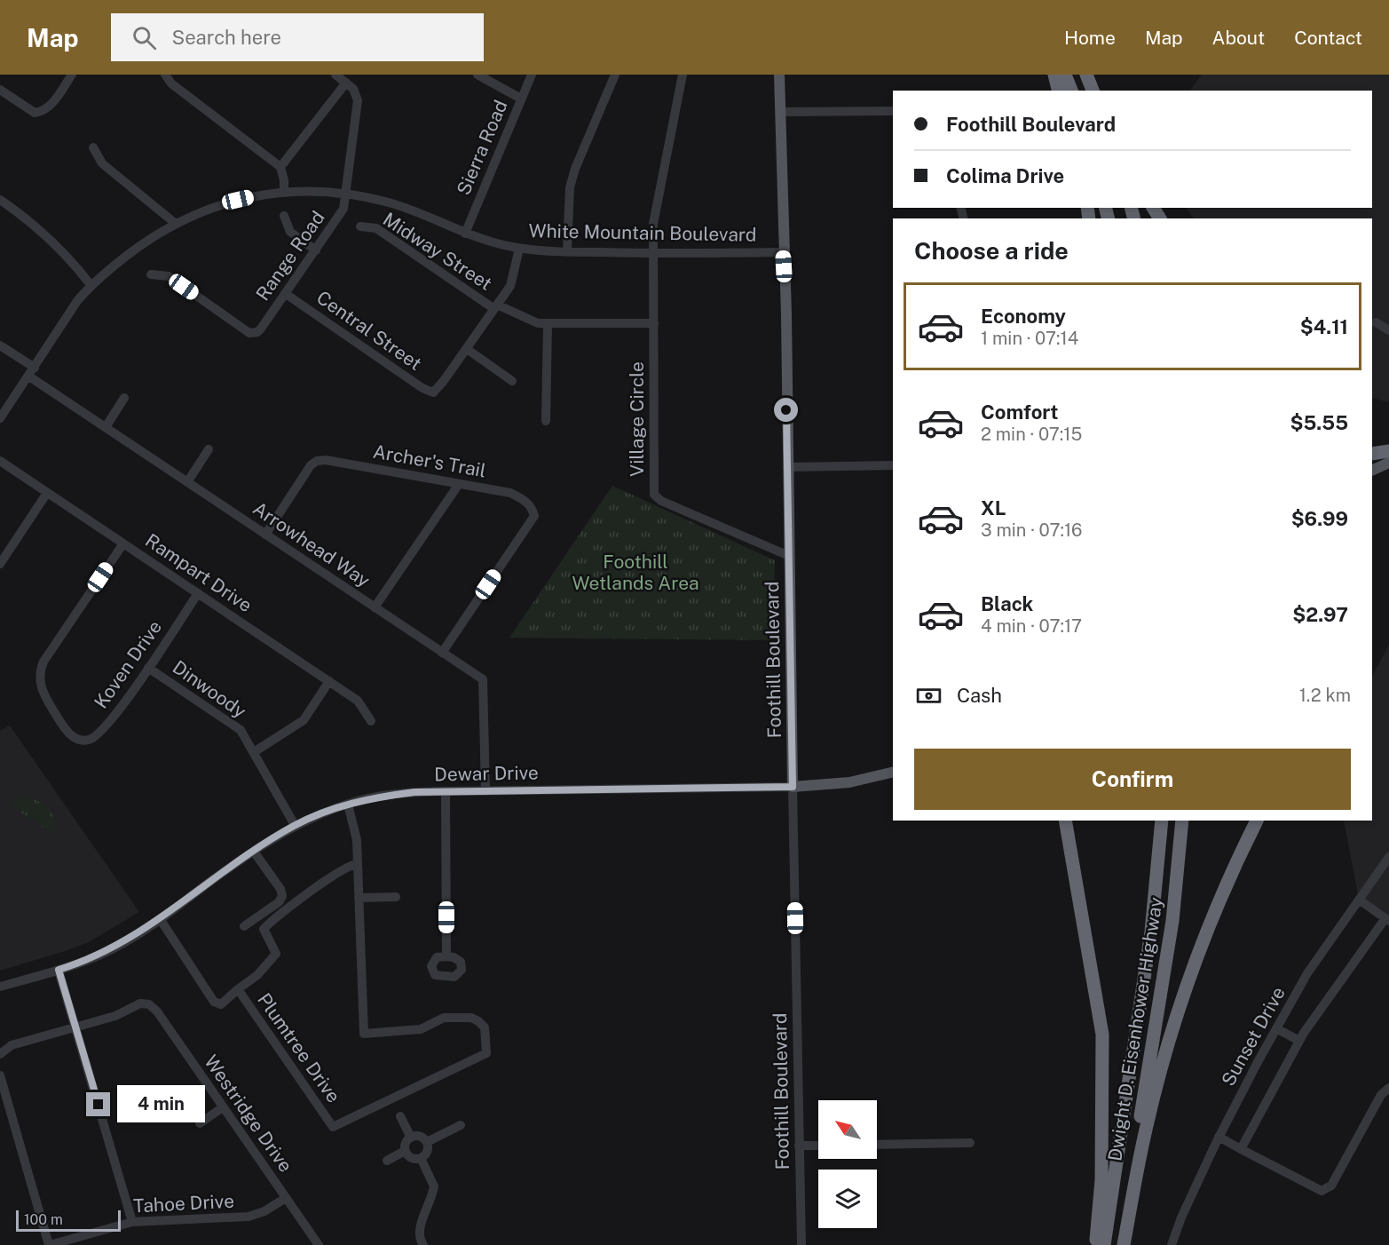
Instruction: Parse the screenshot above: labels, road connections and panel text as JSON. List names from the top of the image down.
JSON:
{
  "streets": {
    "highway": ["Dwight D. Eisenhower Highway"],
    "main road": ["Foothill Boulevard", "Dewar Drive"],
    "street": [
      "Sierra Road",
      "White Mountain Boulevard",
      "Midway Street",
      "Range Road",
      "Central Street",
      "Village Circle",
      "Archer's Trail",
      "Arrowhead Way",
      "Rampart Drive",
      "Koven Drive",
      "Dinwoody",
      "Sunset Drive",
      "Plumtree Drive",
      "Westridge Drive",
      "Tahoe Drive"
    ]
  },
  "crossings": [
    ["Sierra Road", "White Mountain Boulevard"],
    ["White Mountain Boulevard", "Range Road"],
    ["White Mountain Boulevard", "Arrowhead Way"],
    ["White Mountain Boulevard", "Foothill Boulevard"],
    ["Midway Street", "Village Circle"],
    ["Range Road", "Central Street"],
    ["Village Circle", "Foothill Boulevard"],
    ["Archer's Trail", "Arrowhead Way"],
    ["Arrowhead Way", "Dewar Drive"],
    ["Rampart Drive", "Koven Drive"],
    ["Foothill Boulevard", "Dewar Drive"],
    ["Koven Drive", "Dinwoody"],
    ["Dinwoody", "Dewar Drive"],
    ["Dewar Drive", "Plumtree Drive"],
    ["Westridge Drive", "Tahoe Drive"]
  ],
  "parks": ["Foothill Wetlands Area"],
  "scale_bar": "100 m",
  "north": "top left",
  "page": {
    "header": "Map",
    "search": "Search here",
    "nav": [
      "Home",
      "Map",
      "About",
      "Contact"
    ],
    "banner": ["Foothill Boulevard", "Colima Drive"],
    "heading": "Choose a ride",
    "list": [
      {
        "name": "Economy",
        "note": "1 min · 07:14",
        "value": "$4.11"
      },
      {
        "name": "Comfort",
        "note": "2 min · 07:15",
        "value": "$5.55"
      },
      {
        "name": "XL",
        "note": "3 min · 07:16",
        "value": "$6.99"
      },
      {
        "name": "Black",
        "note": "4 min · 07:17",
        "value": "$2.97"
      }
    ],
    "pay": ["Cash", "1.2 km"],
    "buttons": "Confirm",
    "bubble": "4 min",
    "scale": "100 m"
  }
}
